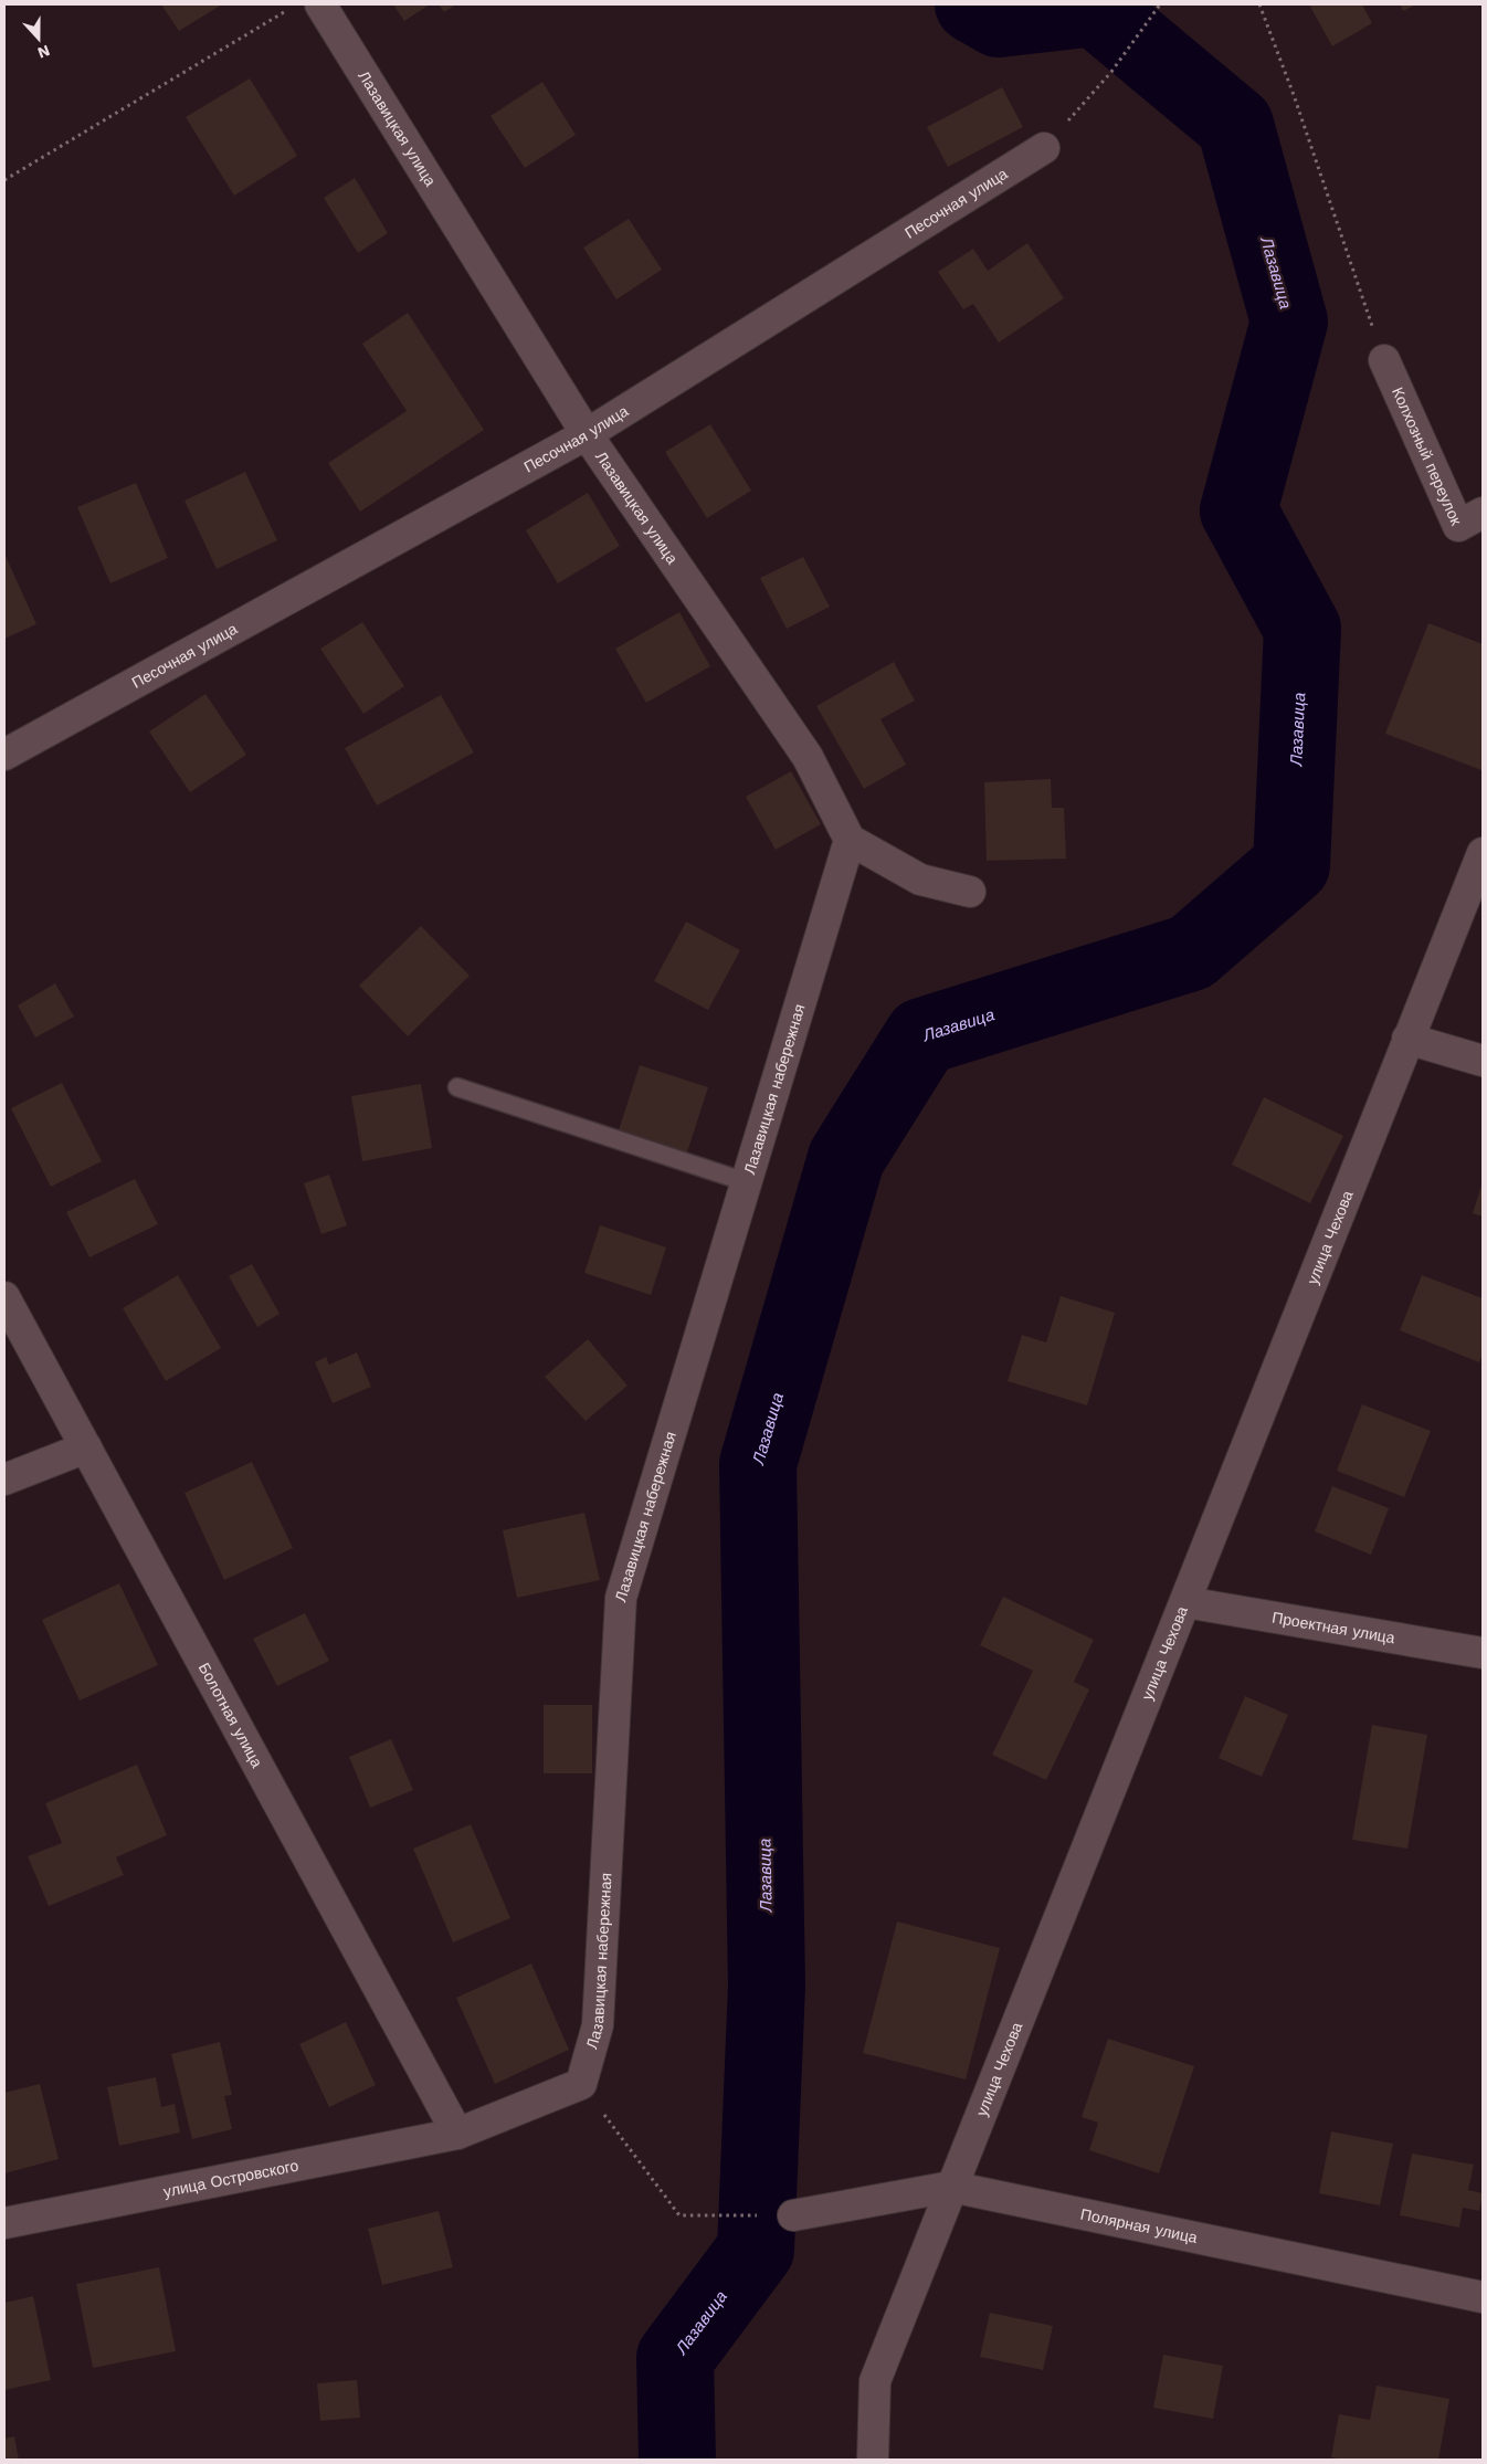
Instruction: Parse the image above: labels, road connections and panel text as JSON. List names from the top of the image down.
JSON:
{
  "streets": {
    "street": [
      "Лазавицкая улица",
      "Песочная улица",
      "Колхозный переулок",
      "Лазавицкая набережная",
      "улица Чехова",
      "Проектная улица",
      "Болотная улица",
      "улица Островского",
      "Полярная улица"
    ]
  },
  "crossings": [
    ["Лазавицкая улица", "Песочная улица"],
    ["Лазавицкая улица", "Лазавицкая набережная"],
    ["улица Чехова", "Проектная улица"],
    ["улица Чехова", "Полярная улица"],
    ["Болотная улица", "улица Островского"]
  ],
  "water": ["Лазавица"],
  "north": "bottom"
}
